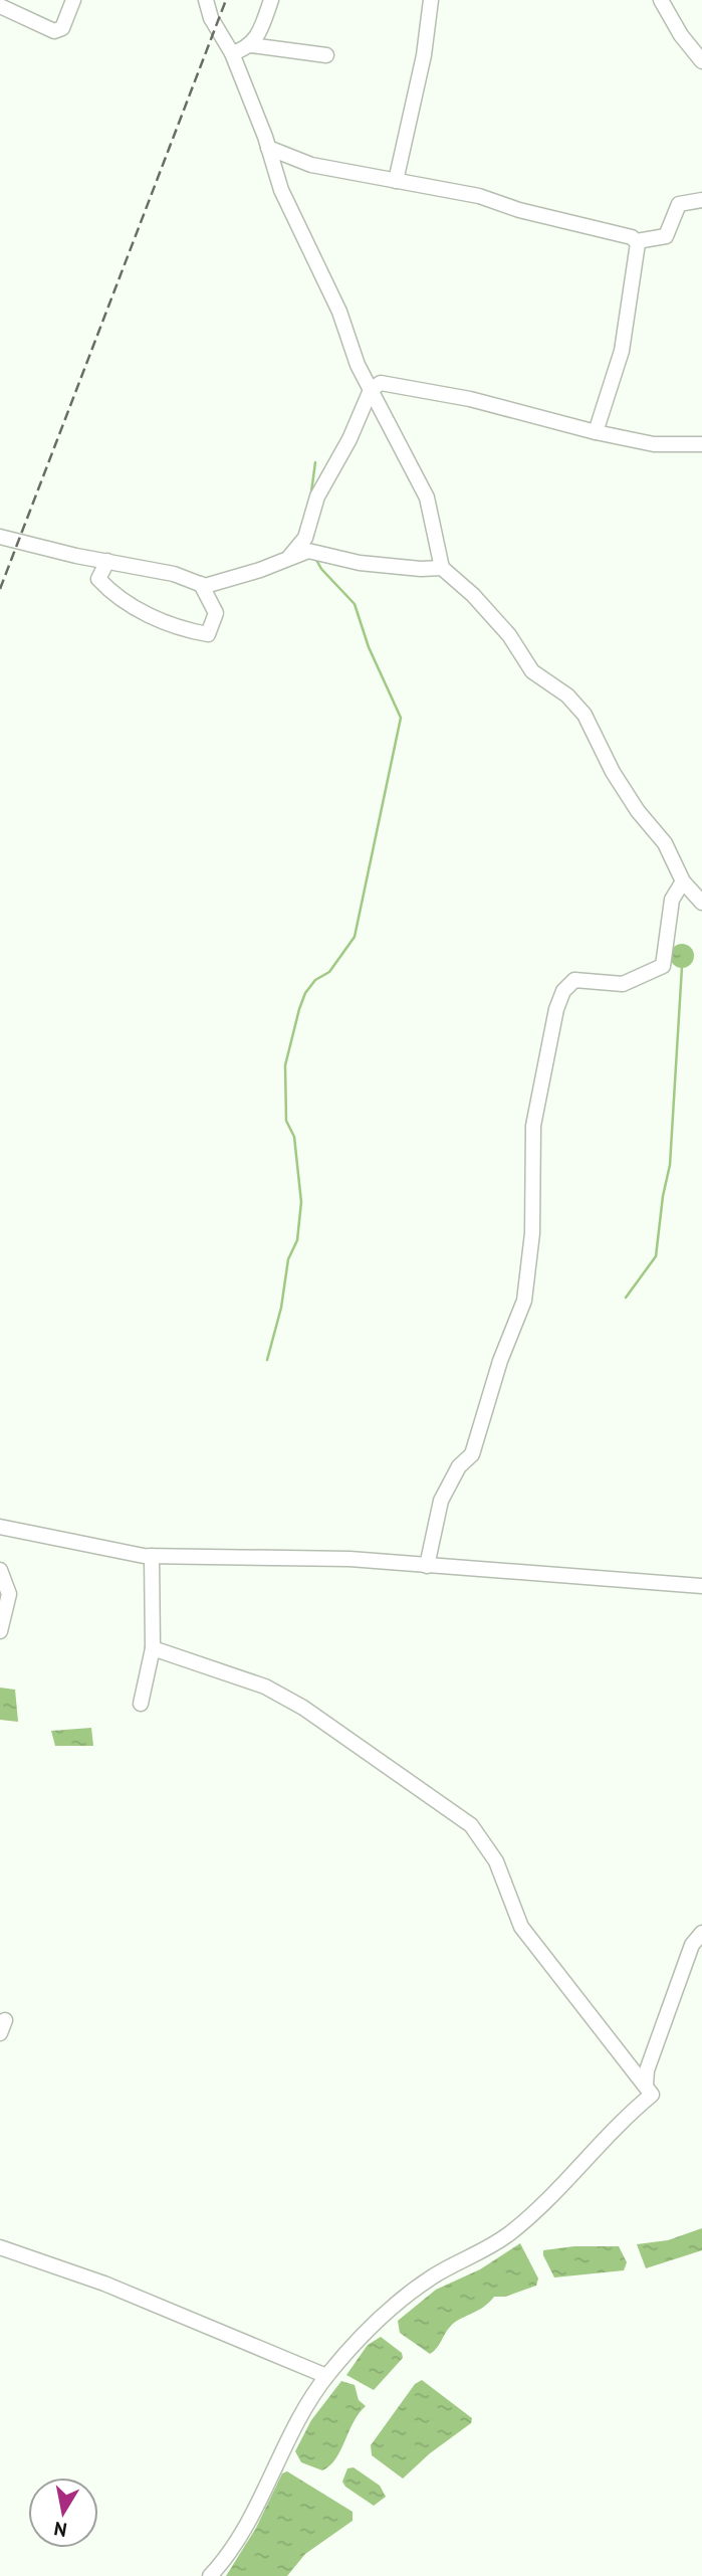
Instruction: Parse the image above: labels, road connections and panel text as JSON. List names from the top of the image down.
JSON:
{
  "north": "bottom"
}
